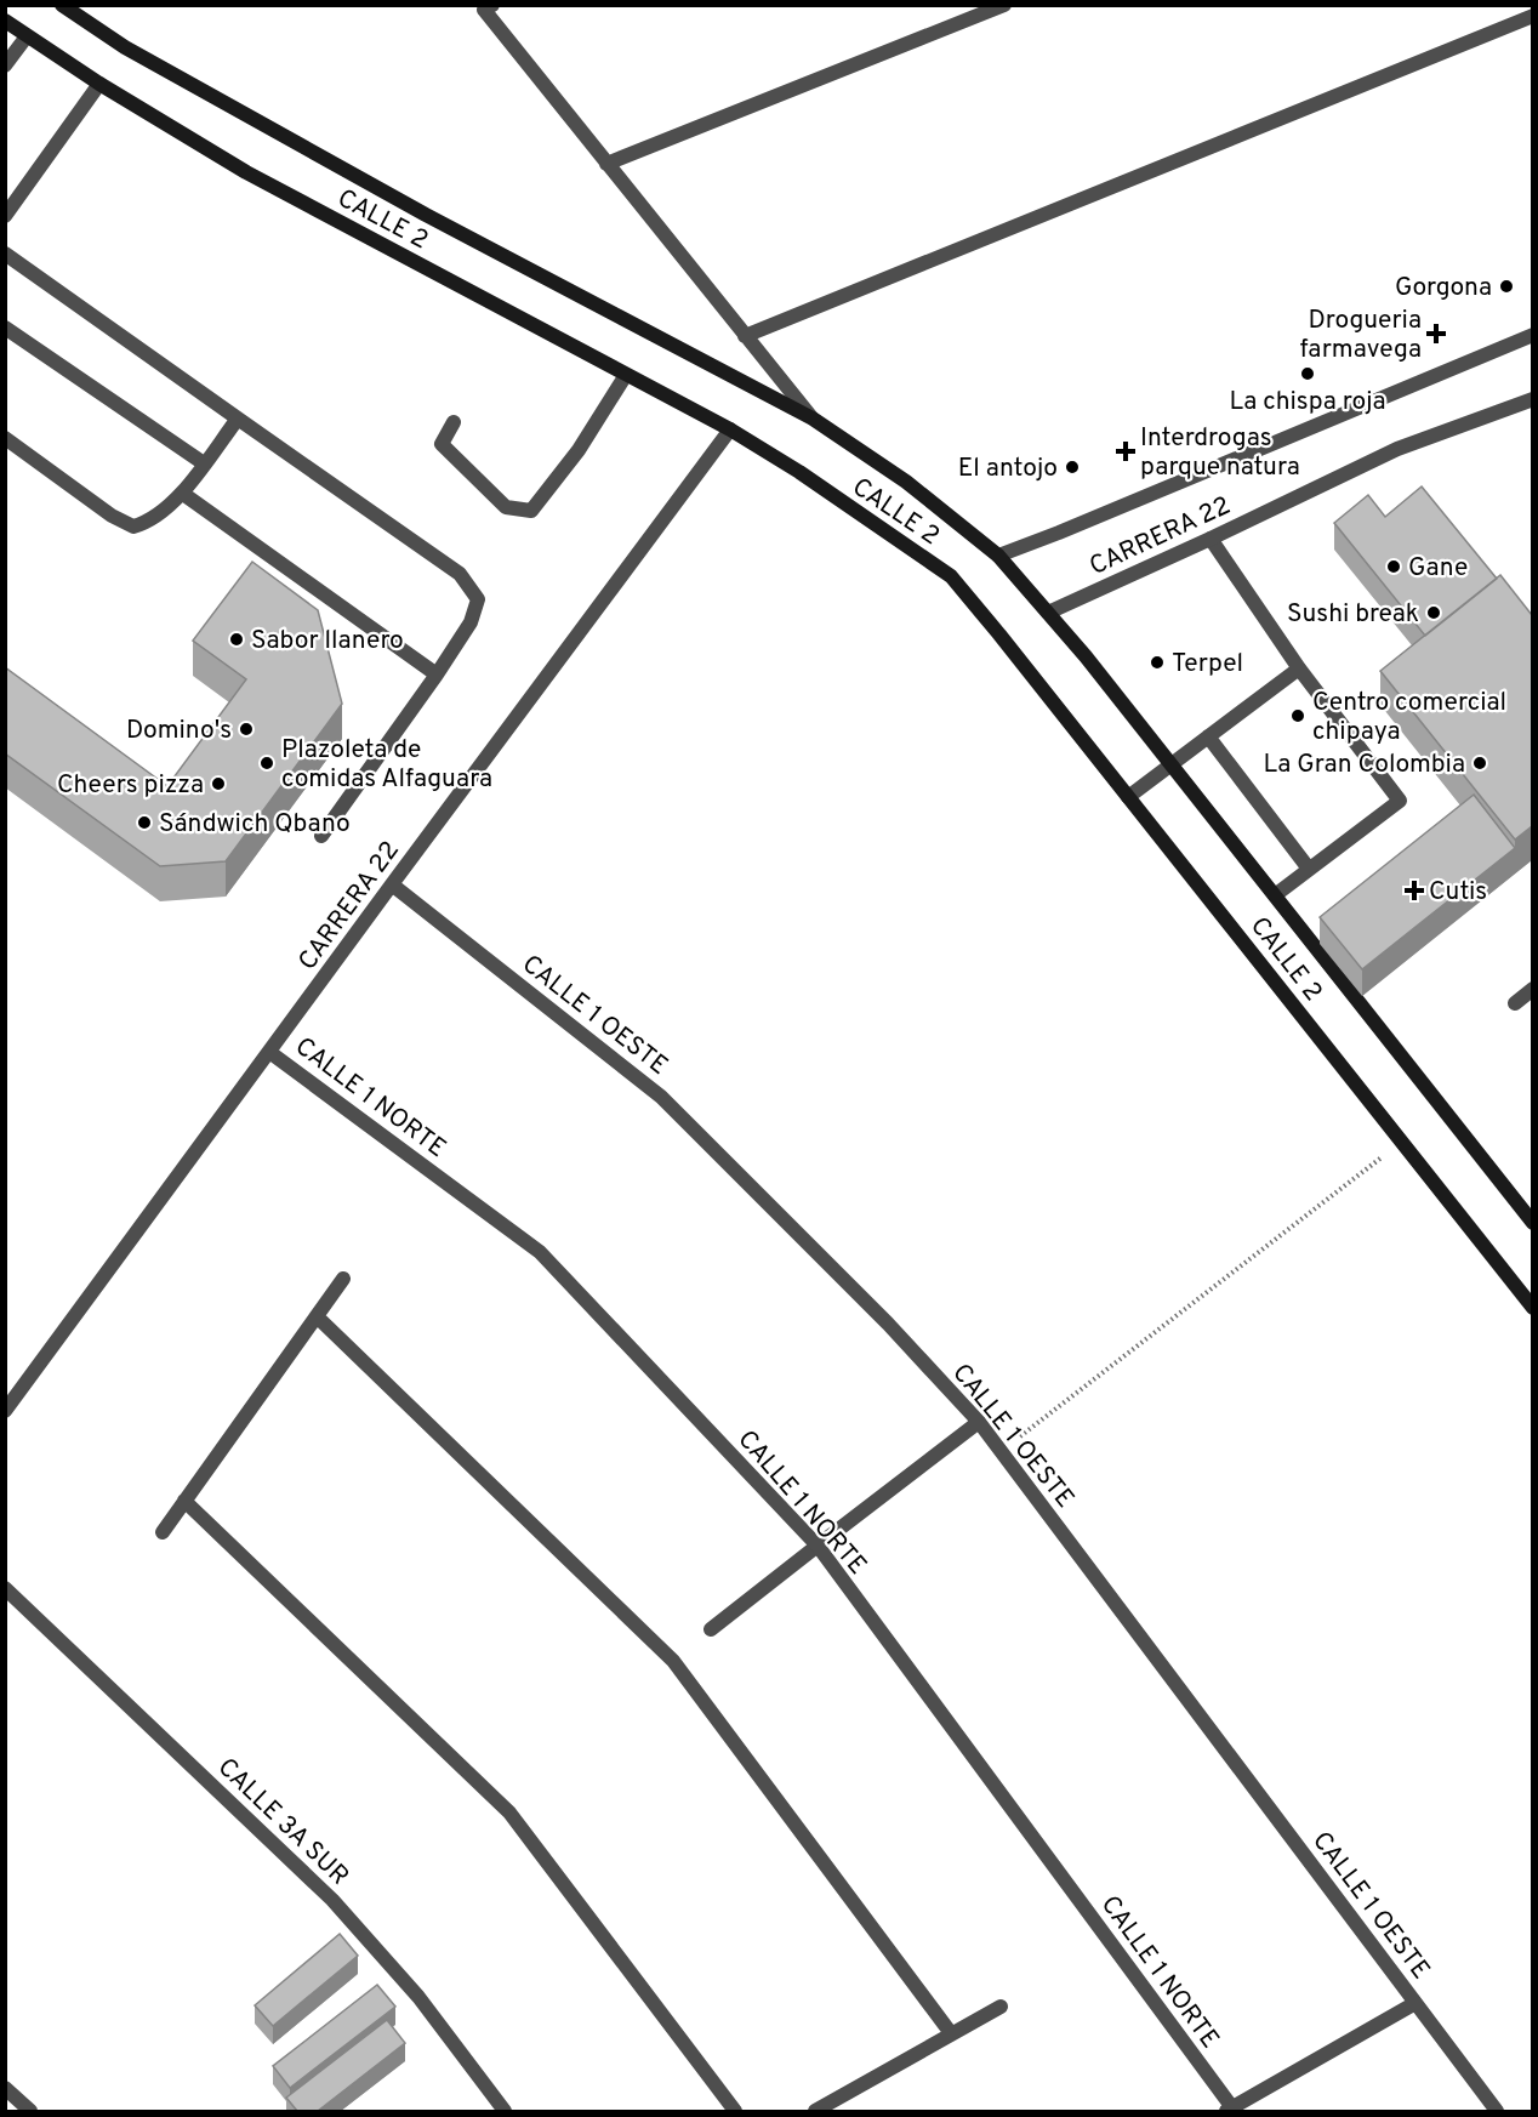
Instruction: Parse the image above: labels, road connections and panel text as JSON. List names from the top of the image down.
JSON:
{
  "streets": {
    "main road": ["CALLE 2"],
    "street": [
      "CARRERA 22",
      "CALLE 1 OESTE",
      "CALLE 1 NORTE",
      "CALLE 3A SUR"
    ]
  },
  "crossings": [
    ["CALLE 2", "CARRERA 22"],
    ["CARRERA 22", "CALLE 1 OESTE"],
    ["CARRERA 22", "CALLE 1 NORTE"]
  ],
  "places": {
    "other": [
      "Gorgona",
      "La chispa roja",
      "El antojo",
      "Gane",
      "Sushi break",
      "Sabor llanero",
      "Terpel",
      "Centro comercial chipaya",
      "Domino's",
      "Plazoleta de comidas Alfaguara",
      "La Gran Colombia",
      "Cheers pizza",
      "Sándwich Qbano"
    ],
    "health": ["Drogueria farmavega", "Interdrogas parque natura", "Cutis"]
  }
}
